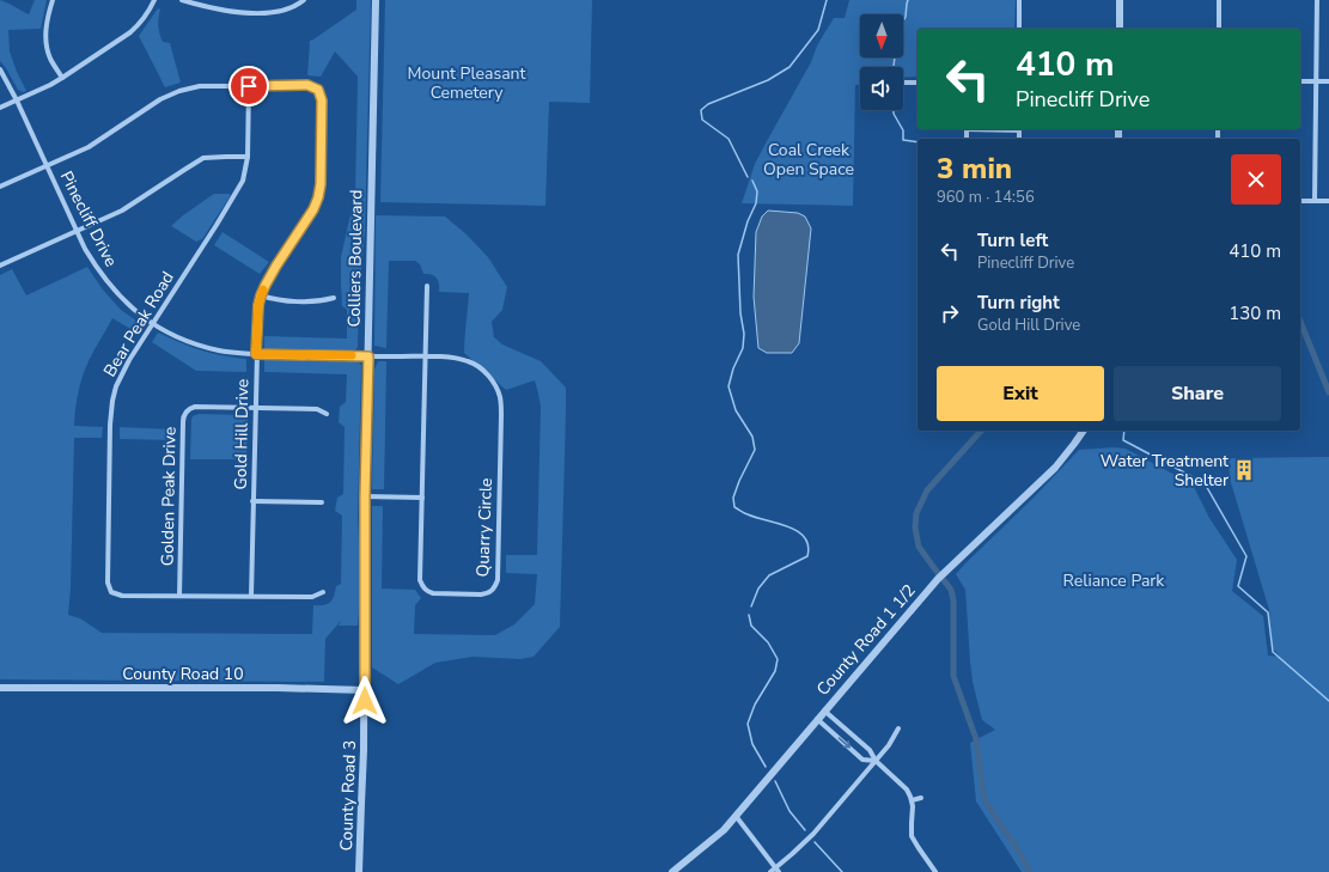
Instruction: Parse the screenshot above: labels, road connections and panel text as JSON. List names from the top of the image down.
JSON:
{
  "streets": {
    "street": [
      "Pinecliff Drive",
      "Colliers Boulevard",
      "Bear Peak Road",
      "Gold Hill Drive",
      "Golden Peak Drive",
      "Quarry Circle",
      "County Road 1 1/2",
      "County Road 10",
      "County Road 3"
    ]
  },
  "crossings": [
    ["Pinecliff Drive", "Colliers Boulevard"],
    ["Pinecliff Drive", "Bear Peak Road"],
    ["Pinecliff Drive", "Gold Hill Drive"],
    ["Pinecliff Drive", "Quarry Circle"],
    ["Colliers Boulevard", "Quarry Circle"],
    ["Colliers Boulevard", "County Road 10"],
    ["Colliers Boulevard", "County Road 3"],
    ["Bear Peak Road", "Gold Hill Drive"],
    ["Bear Peak Road", "Golden Peak Drive"],
    ["Gold Hill Drive", "Golden Peak Drive"],
    ["County Road 10", "County Road 3"]
  ],
  "parks": ["Mount Pleasant Cemetery", "Coal Creek Open Space", "Reliance Park"],
  "places": {
    "building": ["Water Treatment Shelter"]
  },
  "north": "bottom",
  "page": {
    "turn": ["410 m", "Pinecliff Drive"],
    "heading": ["3 min", "960 m · 14:56"],
    "list": [
      {
        "name": "Turn left",
        "note": "Pinecliff Drive",
        "value": "410 m"
      },
      {
        "name": "Turn right",
        "note": "Gold Hill Drive",
        "value": "130 m"
      }
    ],
    "buttons": ["Exit", "Share"]
  }
}
